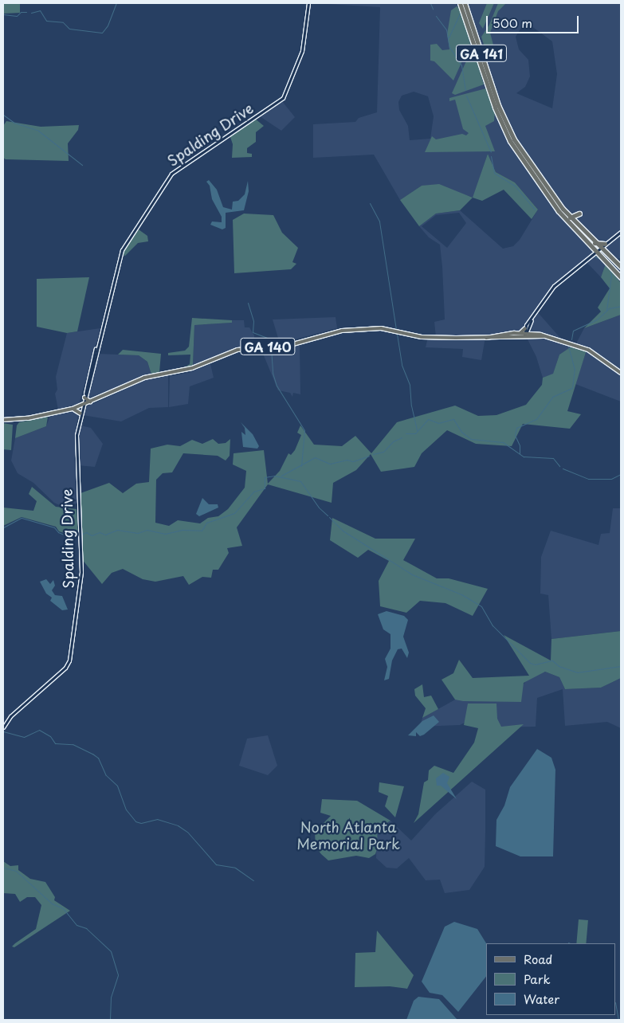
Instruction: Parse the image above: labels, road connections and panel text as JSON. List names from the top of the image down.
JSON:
{
  "streets": {
    "highway": ["GA 141"],
    "main road": ["Spalding Drive", "GA 140"]
  },
  "crossings": [
    ["Spalding Drive", "GA 140"]
  ],
  "parks": ["North Atlanta Memorial Park"],
  "legend": ["Road", "Park", "Water"],
  "scale_bar": "500 m"
}
